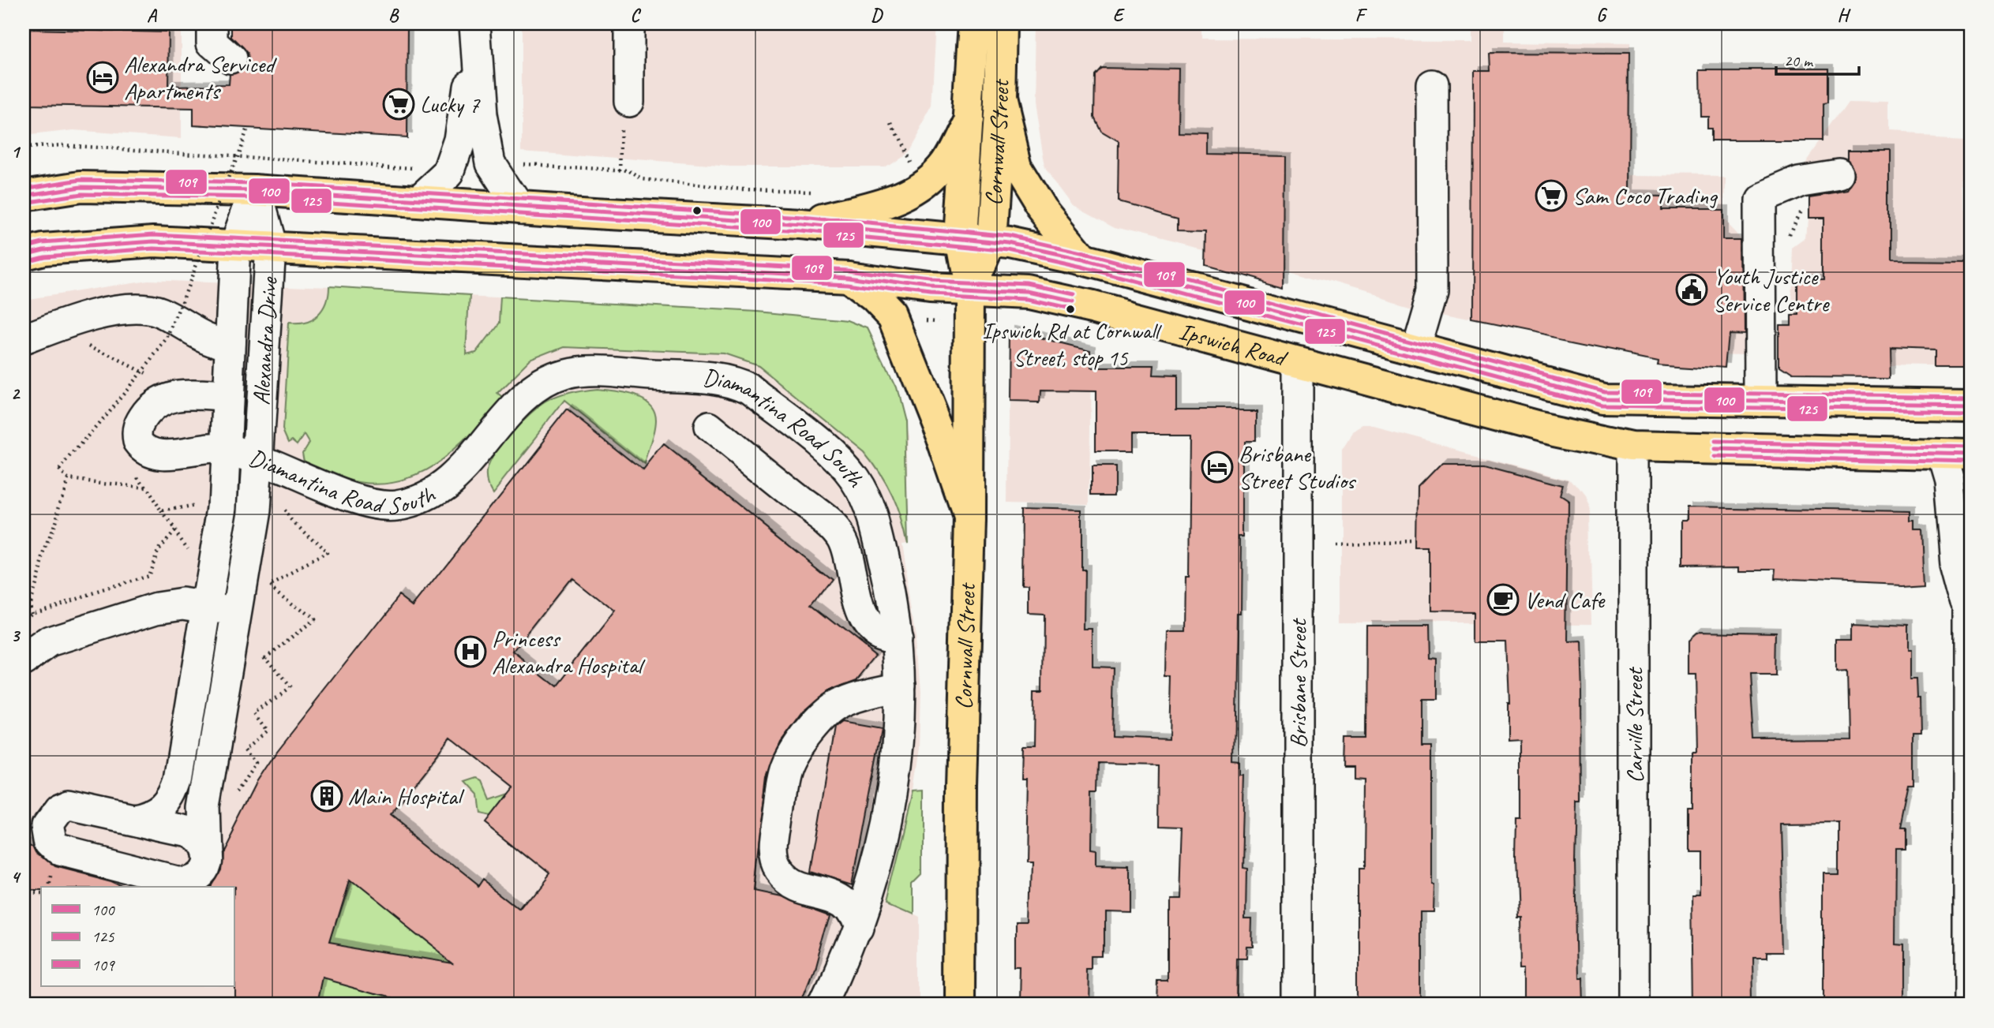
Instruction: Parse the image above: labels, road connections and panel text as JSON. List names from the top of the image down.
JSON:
{
  "streets": {
    "main road": ["Cornwall Street", "Ipswich Road"],
    "street": [
      "Alexandra Drive",
      "Diamantina Road South",
      "Brisbane Street",
      "Carville Street"
    ]
  },
  "crossings": [
    ["Cornwall Street", "Ipswich Road"],
    ["Alexandra Drive", "Ipswich Road"],
    ["Alexandra Drive", "Diamantina Road South"],
    ["Ipswich Road", "Brisbane Street"],
    ["Ipswich Road", "Carville Street"]
  ],
  "places": {
    "hotel": ["Alexandra Serviced Apartments", "Brisbane Street Studios"],
    "supermarket": ["Lucky 7", "Sam Coco Trading"],
    "public building": ["Youth Justice Service Centre"],
    "other": ["Ipswich Rd at Cornwall Street, stop 15"],
    "cafe": ["Vend Cafe"],
    "hospital": ["Princess Alexandra Hospital"],
    "building": ["Main Hospital"]
  },
  "lines": ["transit line 109", "transit line 100", "transit line 125"],
  "legend": ["100", "125", "109"],
  "scale_bar": "20 m",
  "grid": {
    "columns": [
      "A",
      "B",
      "C",
      "D",
      "E",
      "F",
      "G",
      "H"
    ],
    "rows": [
      "1",
      "2",
      "3",
      "4"
    ]
  }
}
